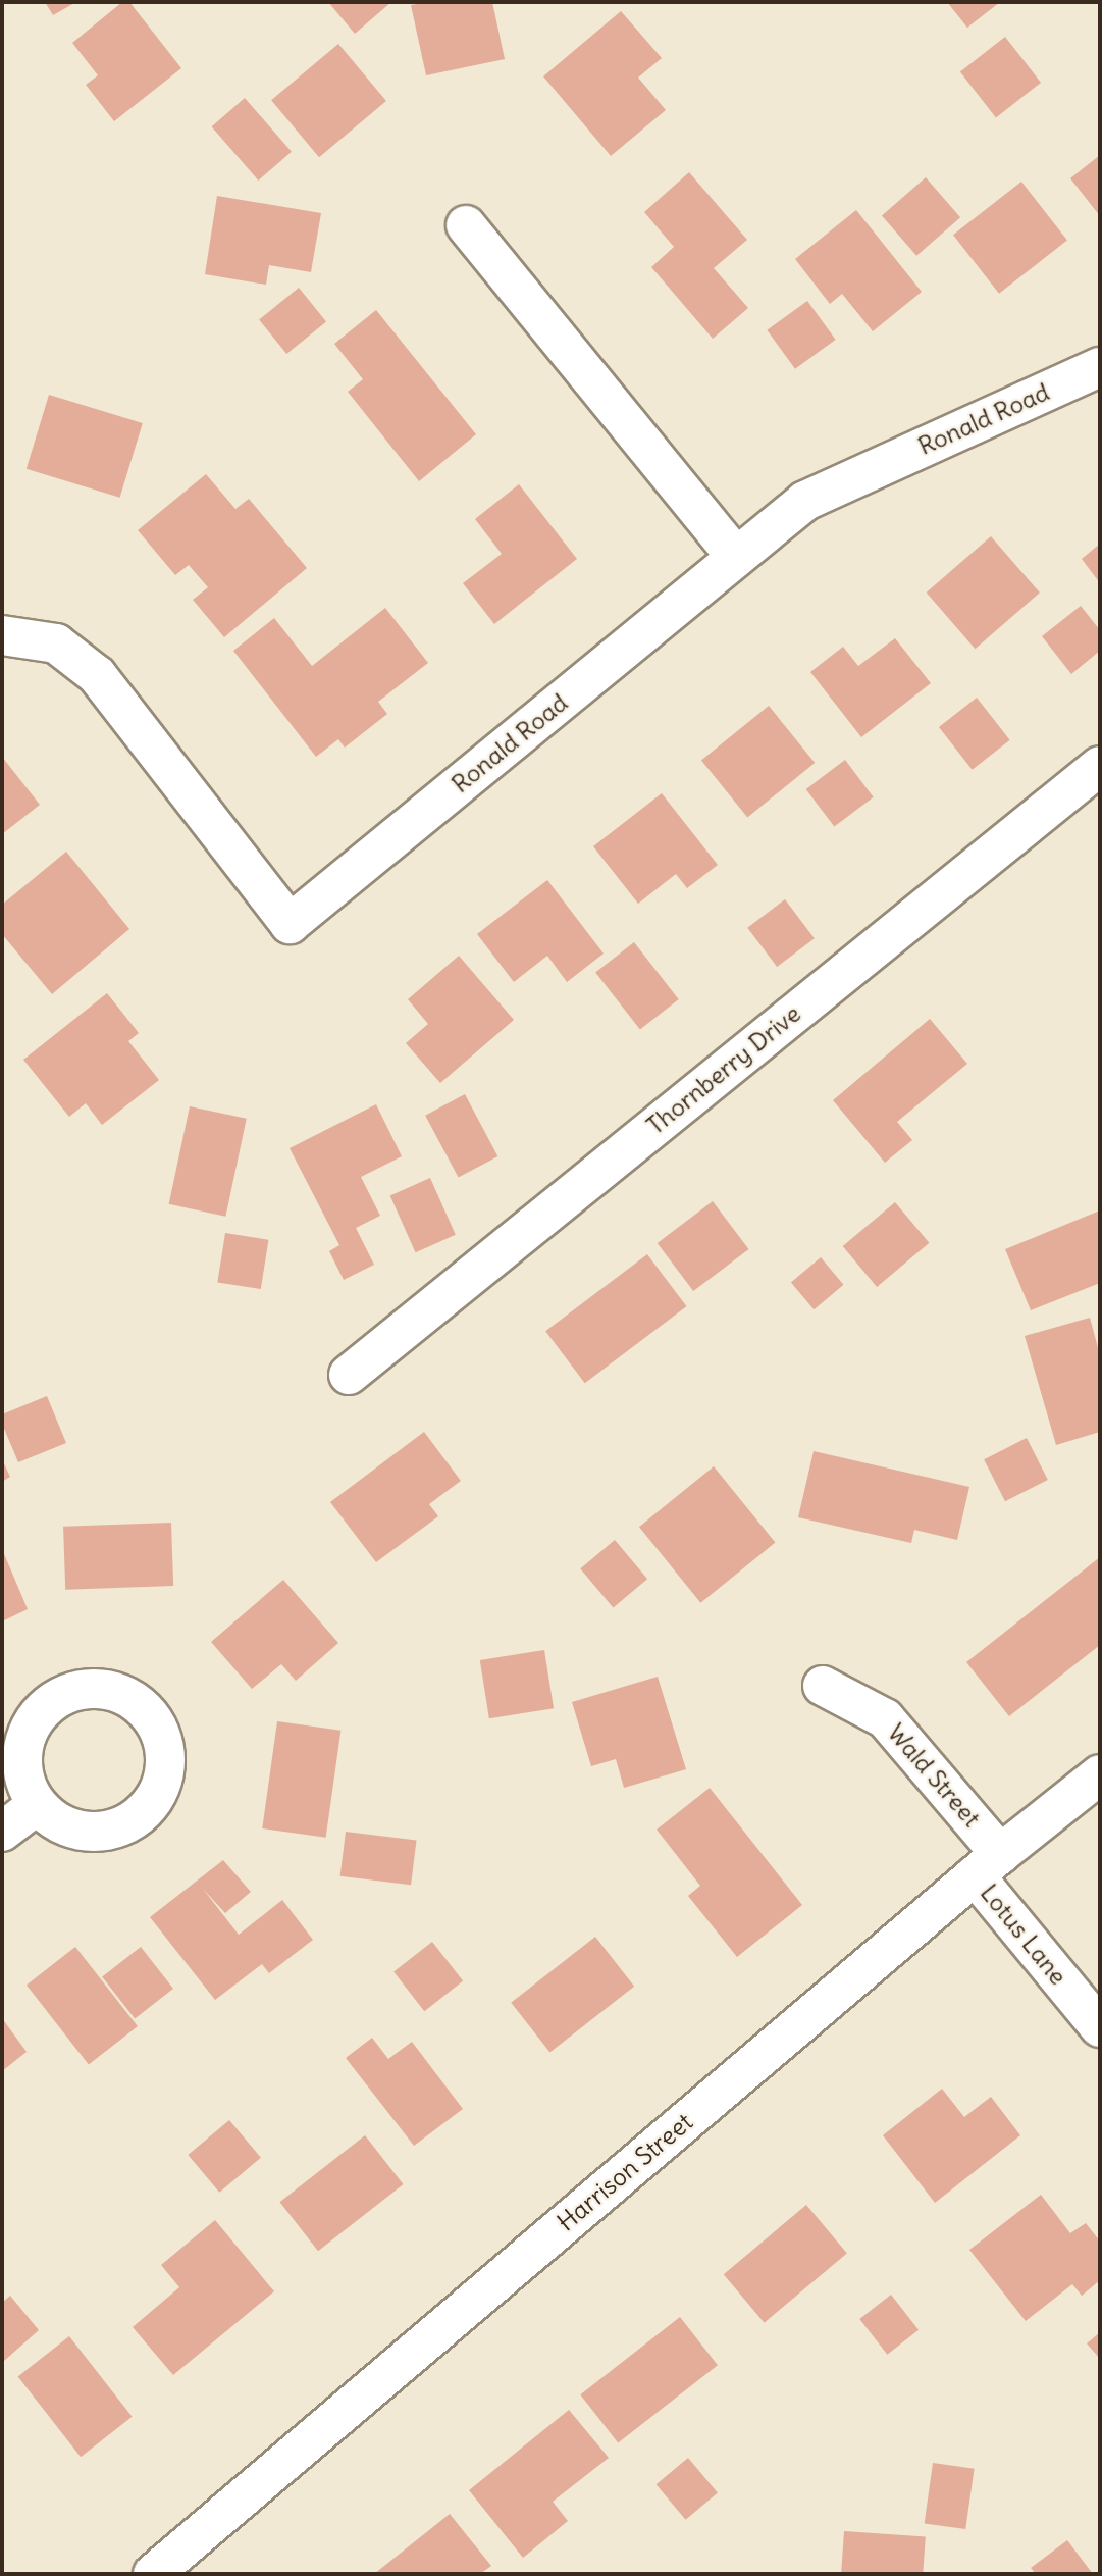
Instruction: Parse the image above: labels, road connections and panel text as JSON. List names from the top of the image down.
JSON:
{
  "streets": {
    "street": [
      "Ronald Road",
      "Thornberry Drive",
      "Wald Street",
      "Lotus Lane",
      "Harrison Street"
    ]
  },
  "crossings": [
    ["Wald Street", "Lotus Lane"],
    ["Wald Street", "Harrison Street"],
    ["Lotus Lane", "Harrison Street"]
  ]
}
